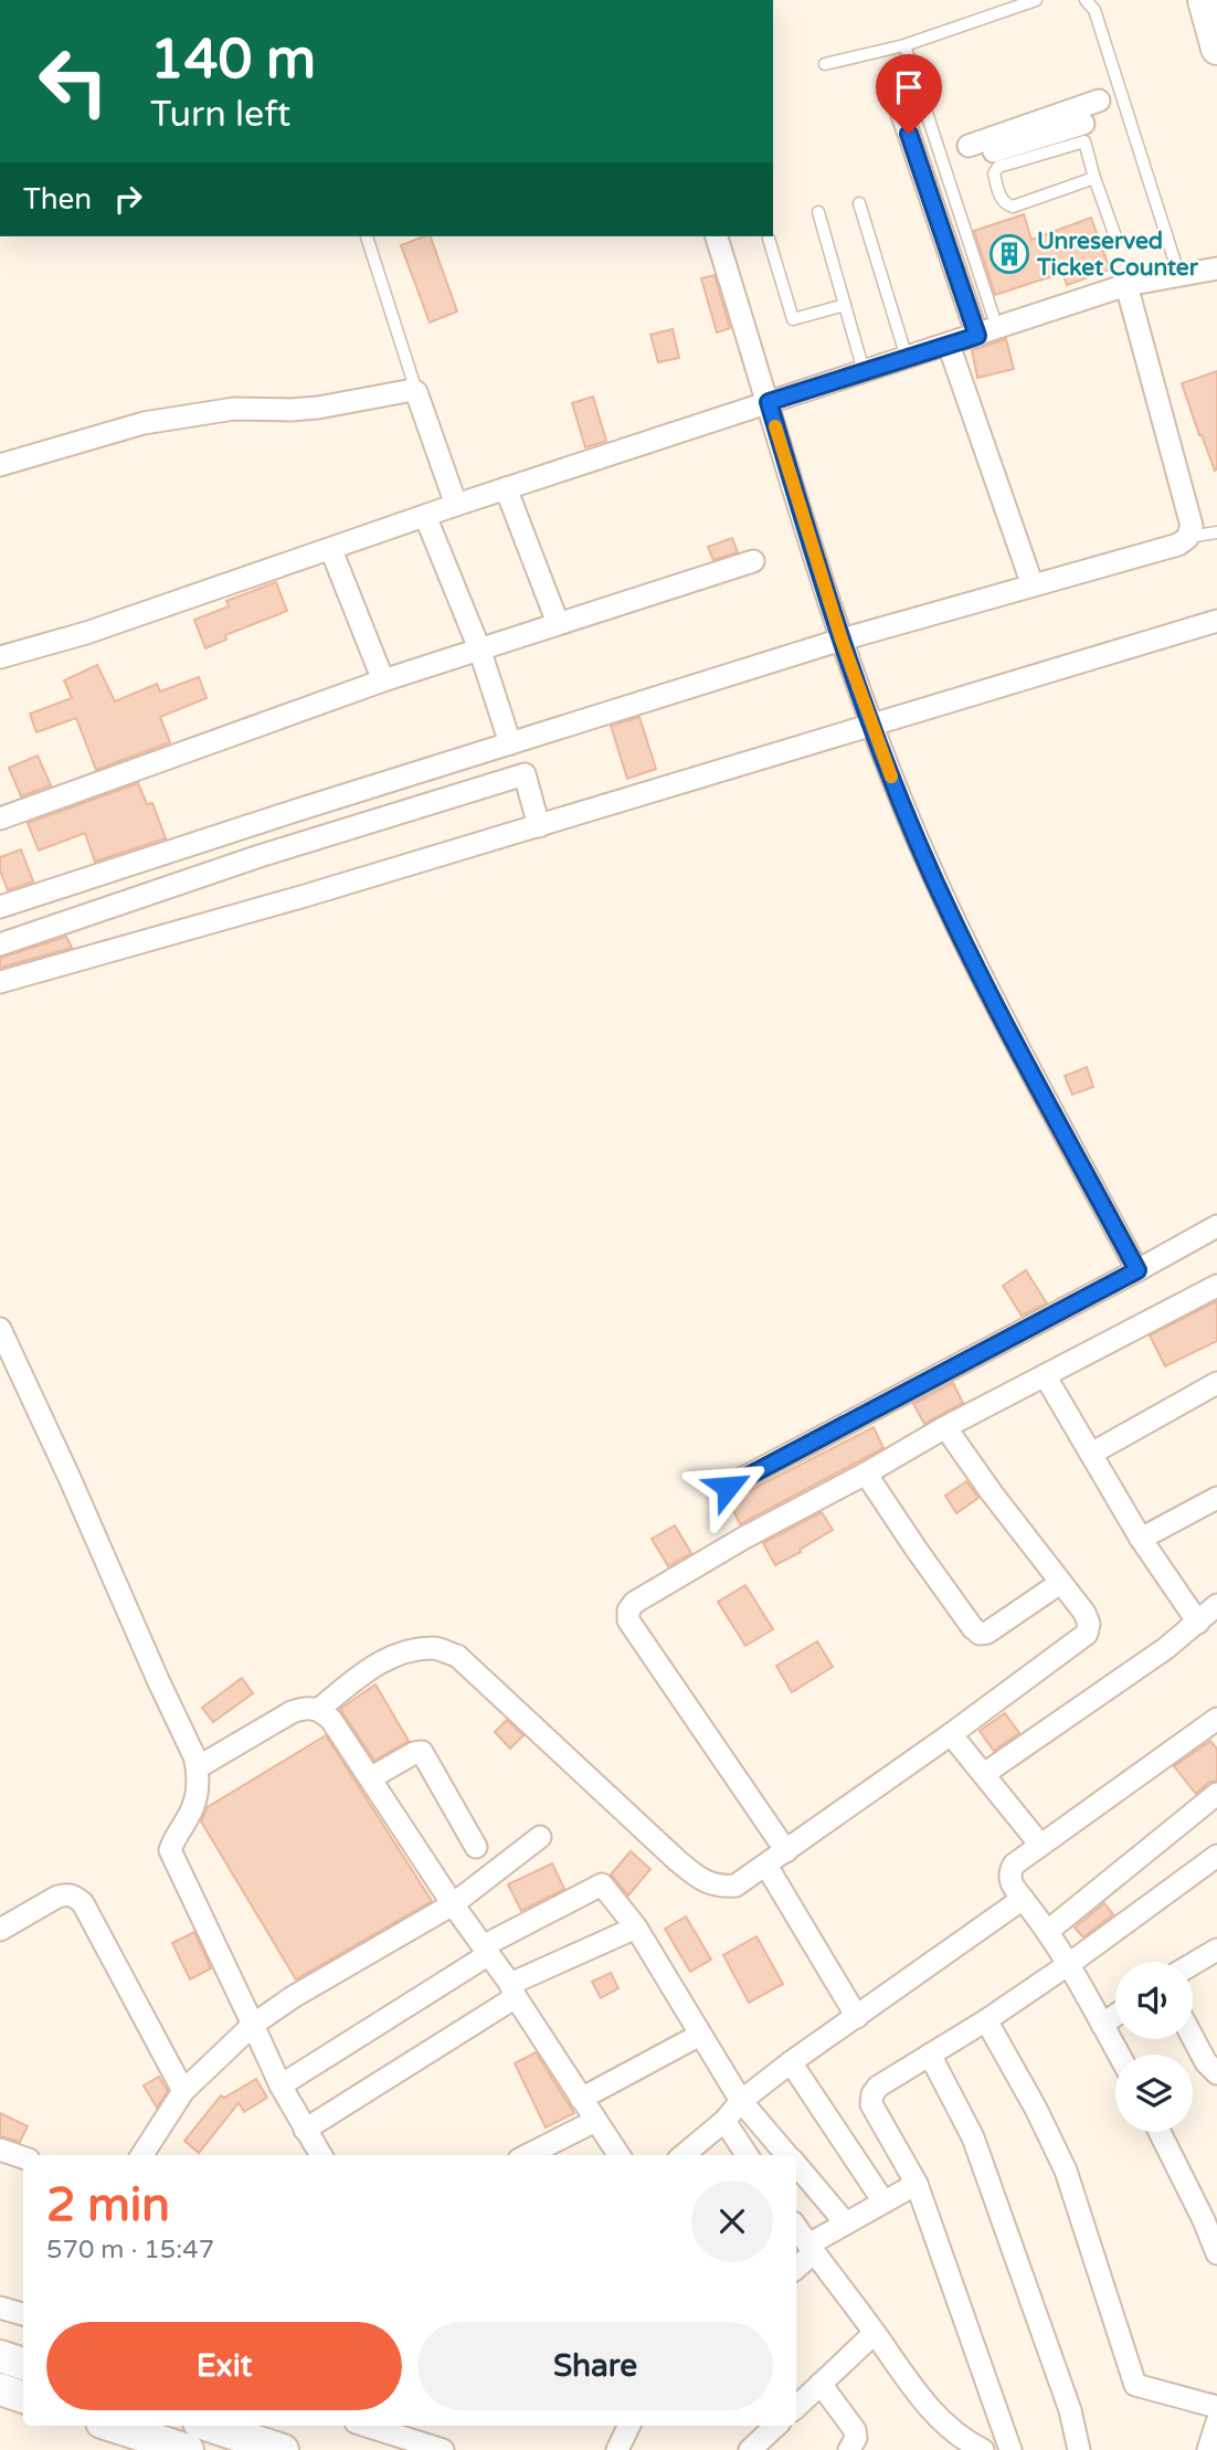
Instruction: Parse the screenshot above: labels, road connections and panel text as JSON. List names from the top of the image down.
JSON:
{
  "places": {
    "building": ["Unreserved Ticket Counter"]
  },
  "page": {
    "turn": ["140 m", "Turn left"],
    "then": "Then",
    "heading": ["2 min", "570 m · 15:47"],
    "buttons": ["Exit", "Share"]
  }
}
